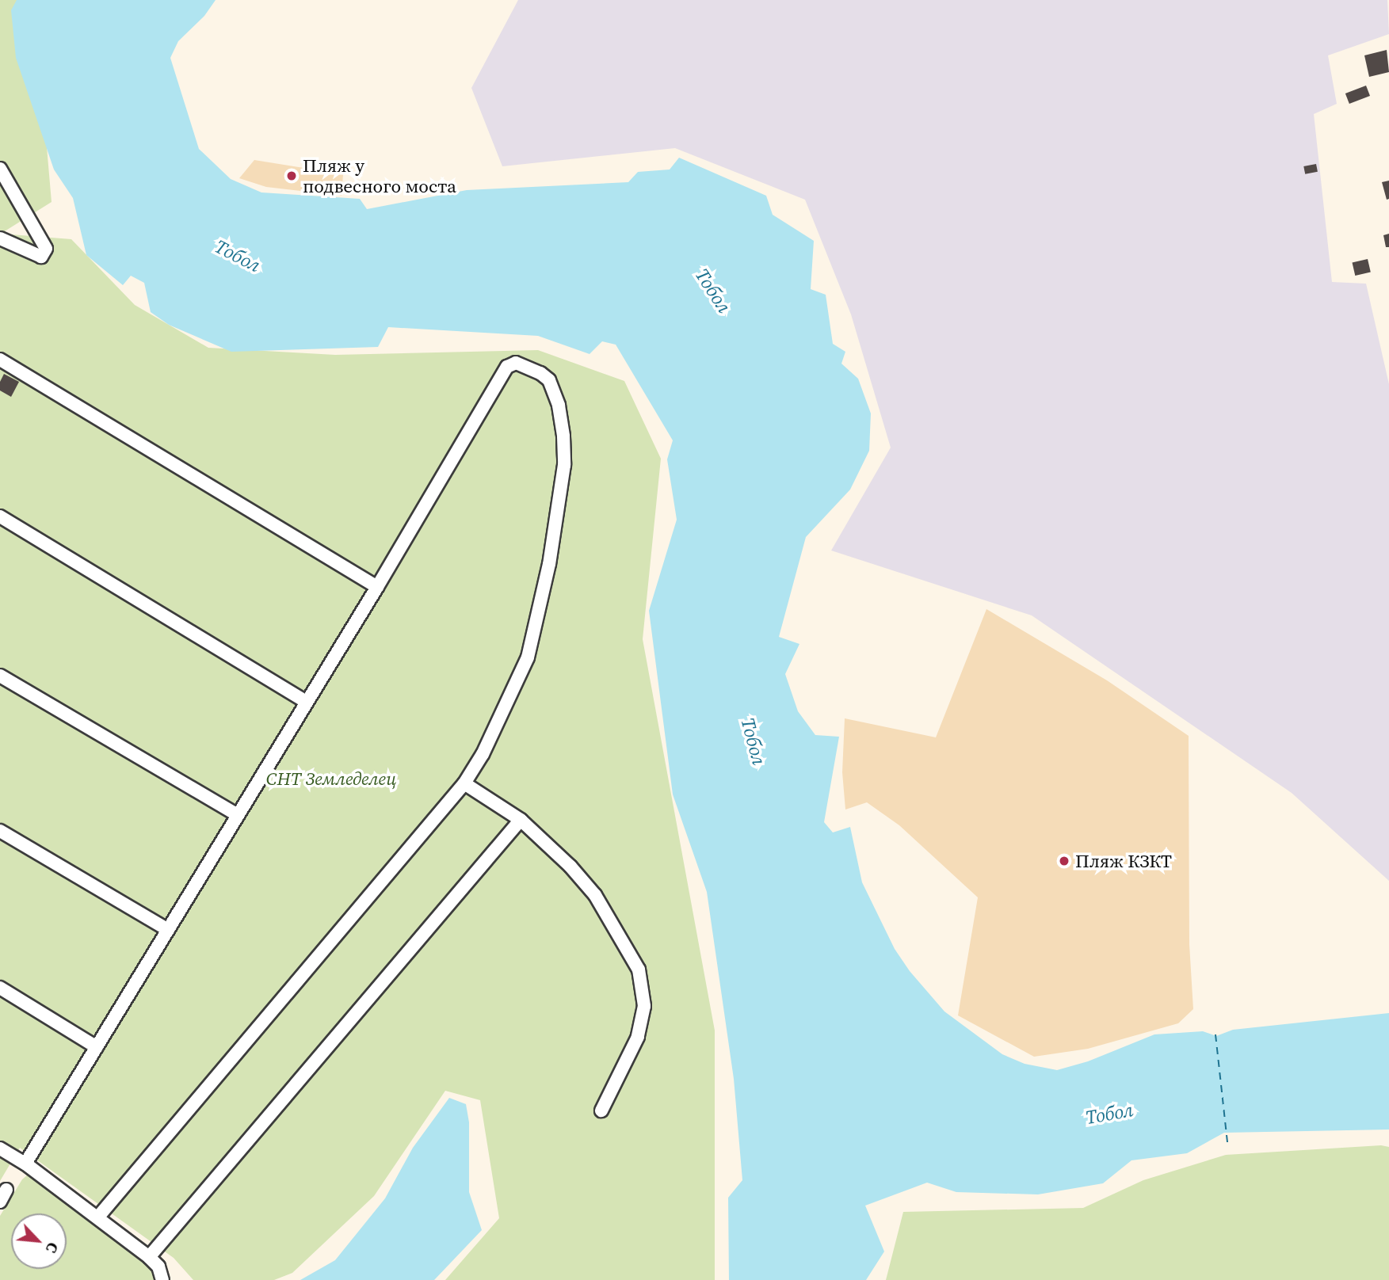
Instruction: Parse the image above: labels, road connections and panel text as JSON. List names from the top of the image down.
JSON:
{
  "water": ["Тобол"],
  "parks": ["СНТ Земледелец"],
  "places": ["Пляж у подвесного моста", "Пляж КЗКТ"],
  "north": "bottom right"
}
